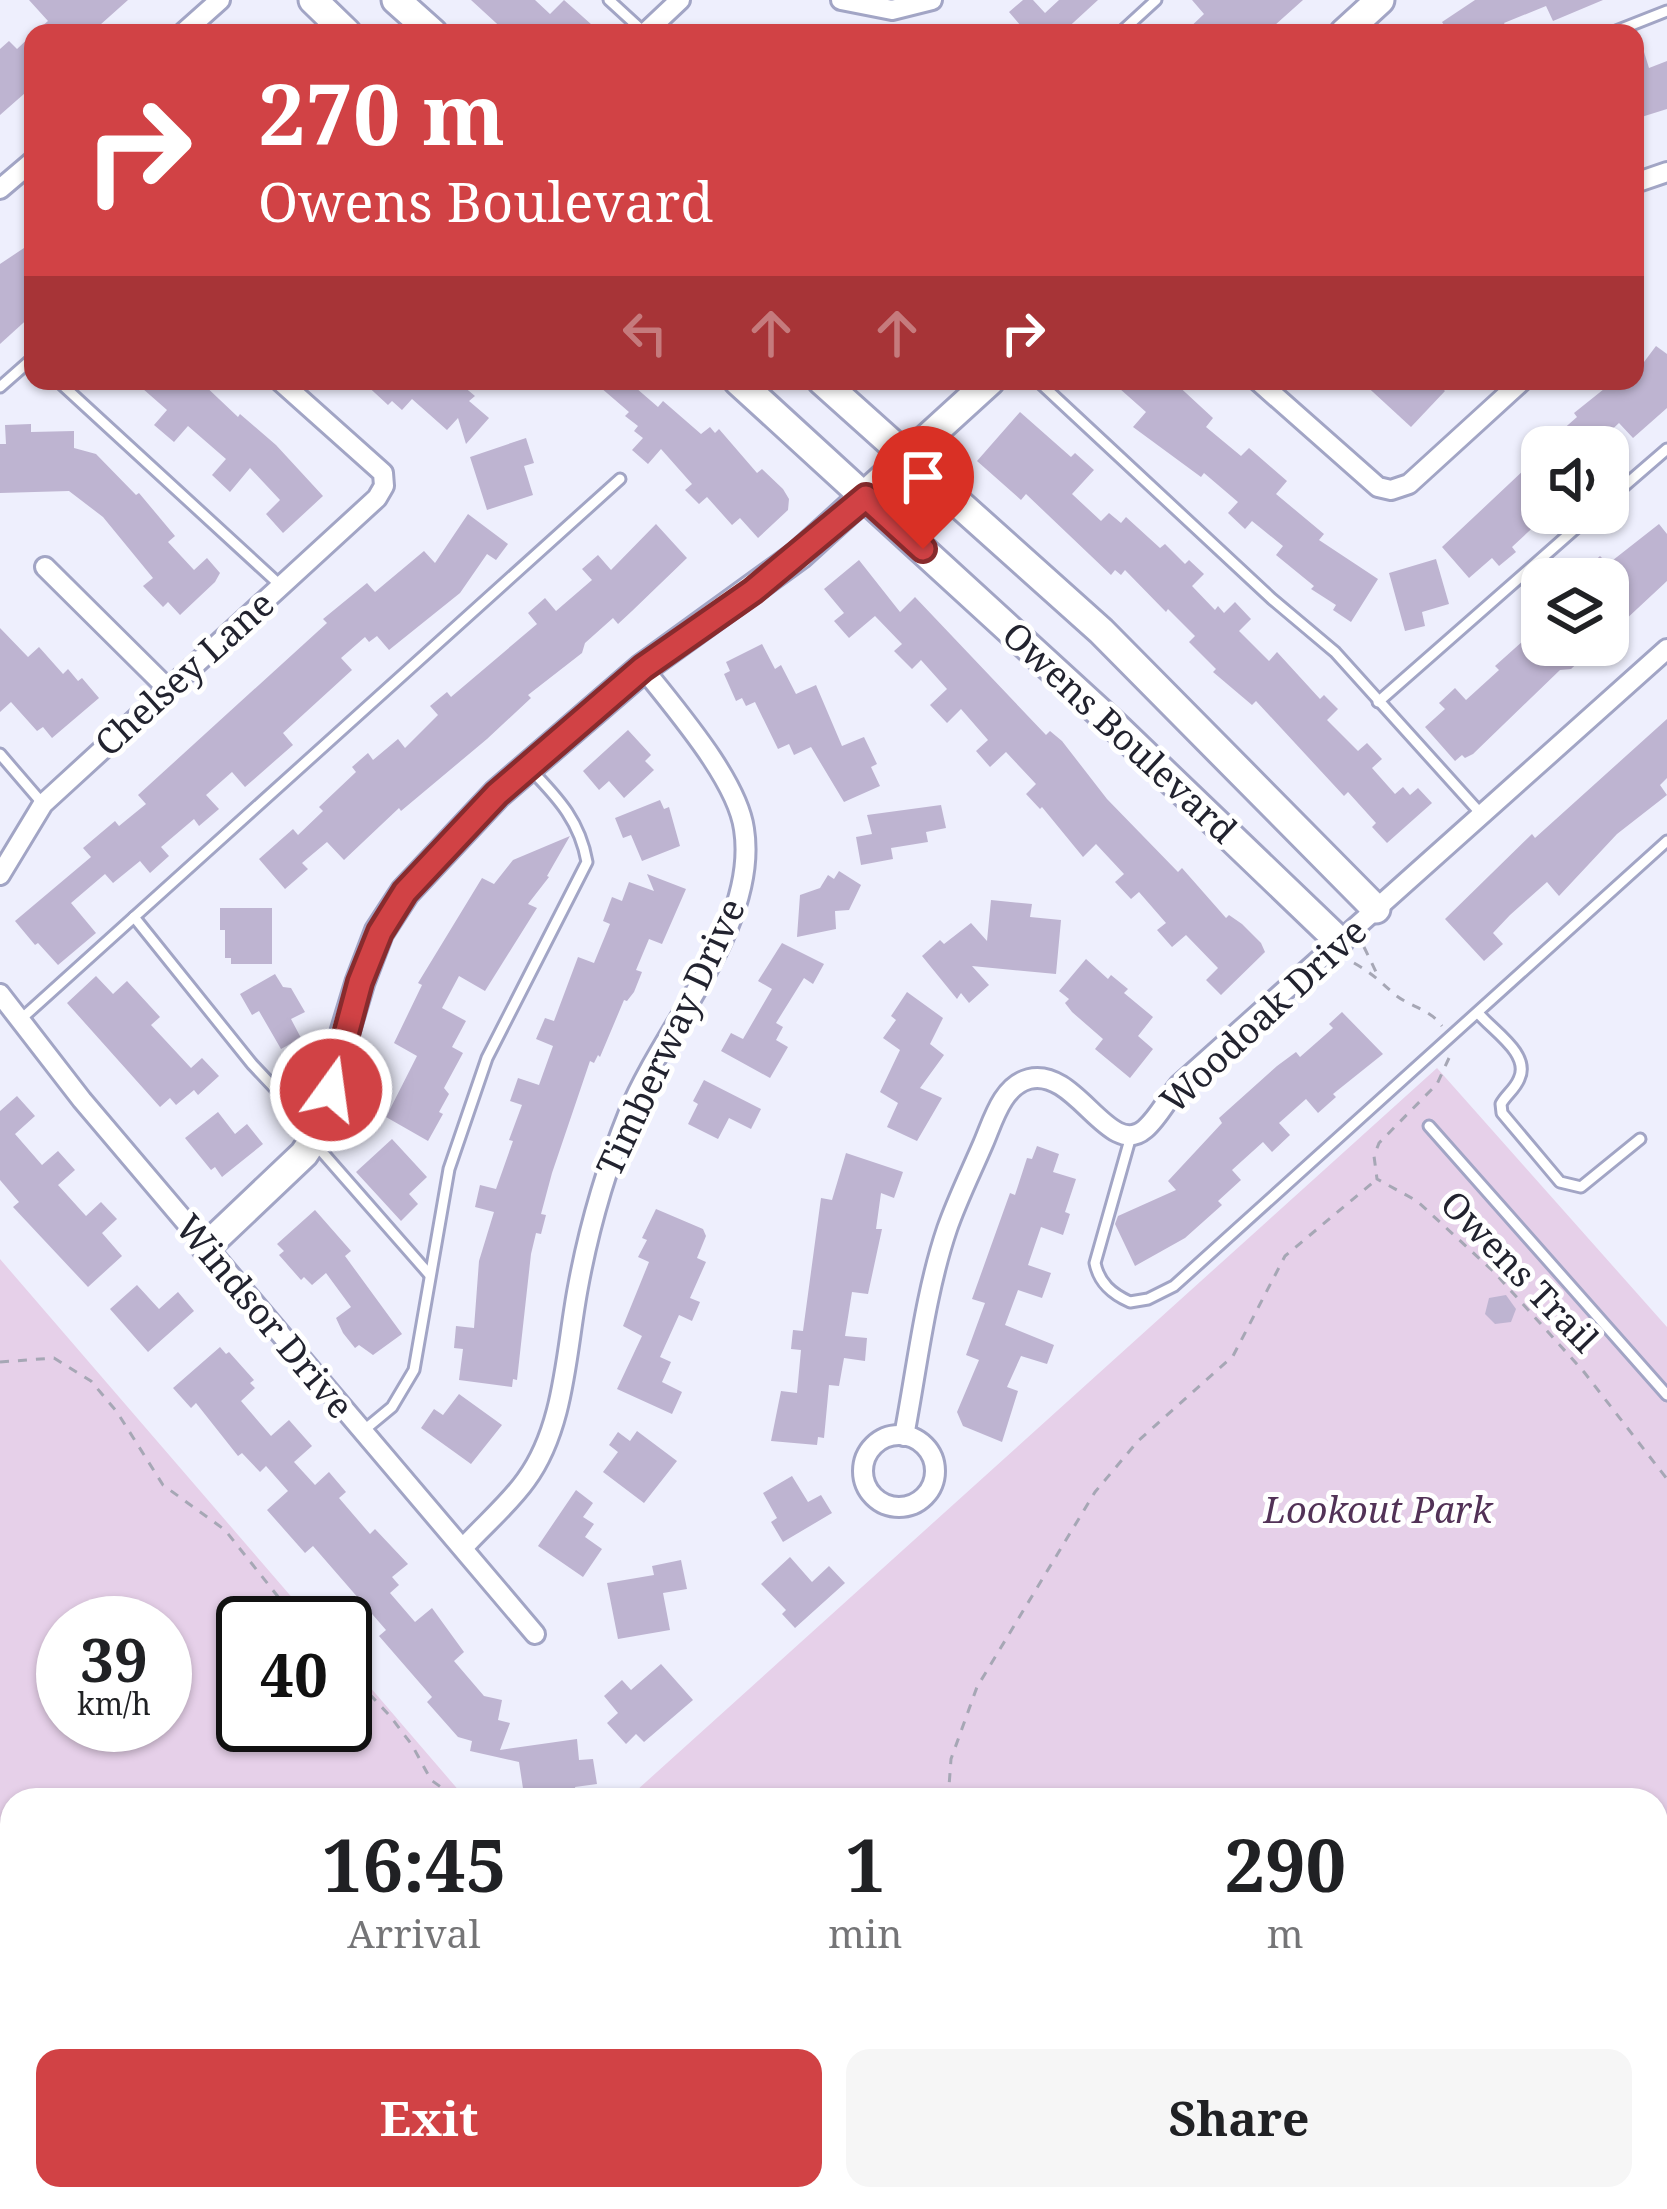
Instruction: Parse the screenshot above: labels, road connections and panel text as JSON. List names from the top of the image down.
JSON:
{
  "streets": {
    "street": [
      "Chelsey Lane",
      "Owens Boulevard",
      "Woodoak Drive",
      "Timberway Drive",
      "Windsor Drive"
    ],
    "path": ["Owens Trail"]
  },
  "crossings": [
    ["Owens Boulevard", "Woodoak Drive"],
    ["Timberway Drive", "Windsor Drive"]
  ],
  "parks": ["Lookout Park"],
  "page": {
    "turn": ["270 m", "Owens Boulevard"],
    "speed": "39 km/h",
    "limit": "40",
    "eta": [
      "16:45",
      "Arrival",
      "1",
      "min",
      "290",
      "m"
    ],
    "buttons": ["Exit", "Share"]
  }
}
